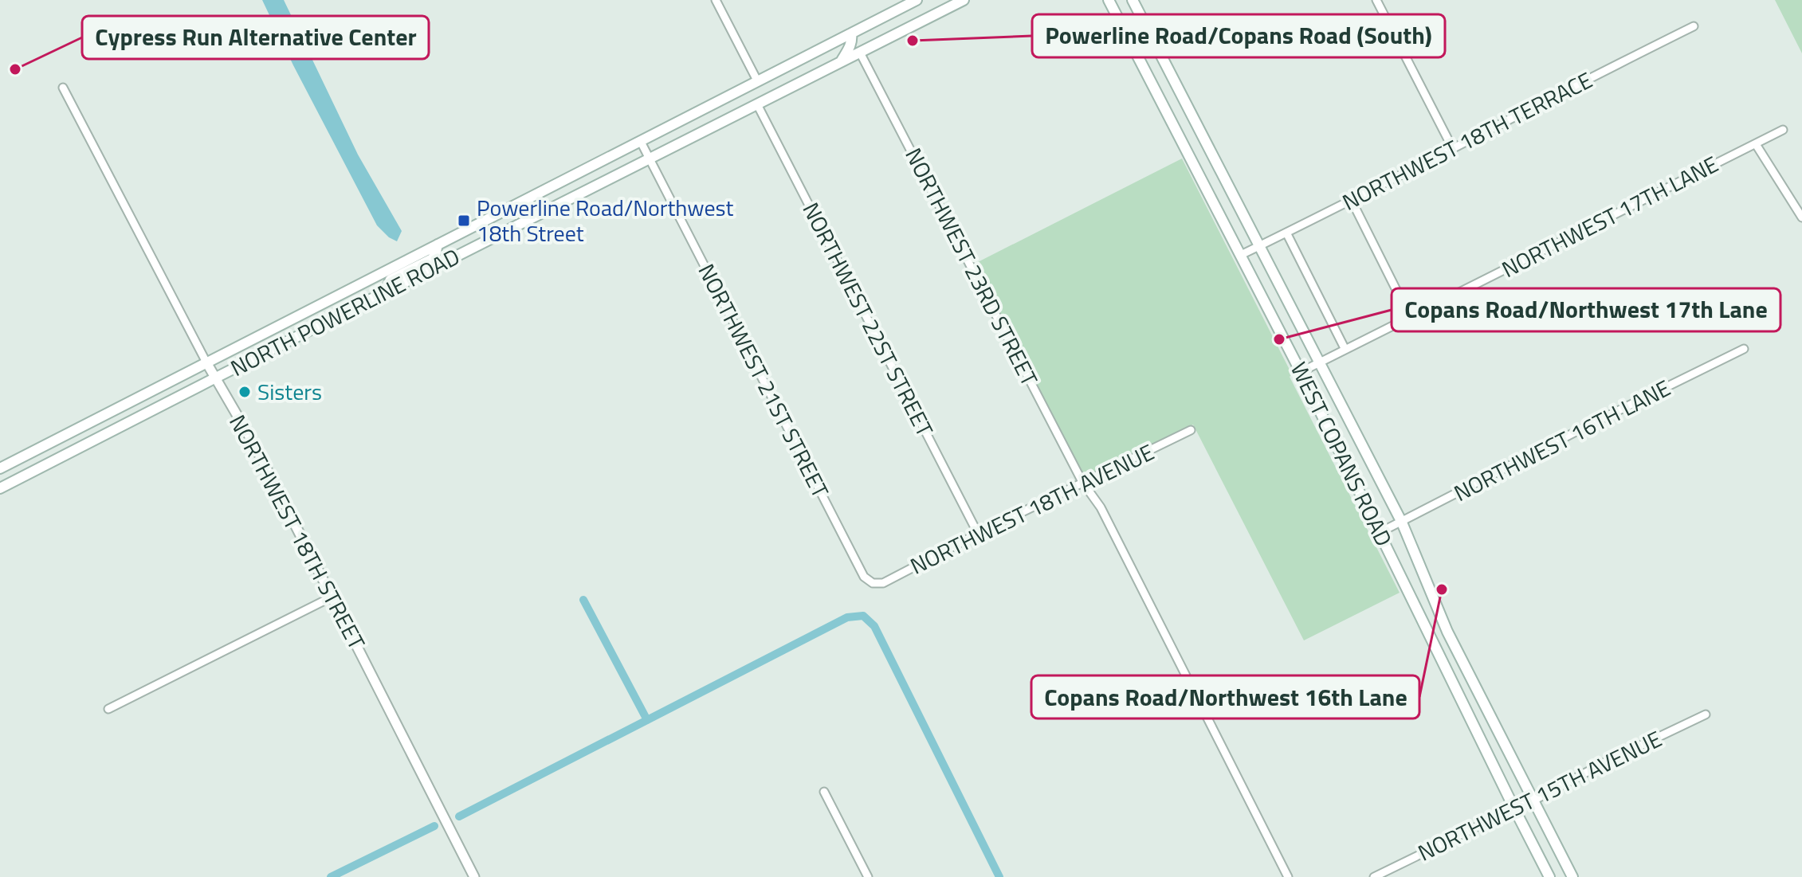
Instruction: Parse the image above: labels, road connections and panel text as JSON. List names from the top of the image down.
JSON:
{
  "streets": {
    "main road": ["NORTH POWERLINE ROAD", "WEST COPANS ROAD"],
    "street": [
      "NORTHWEST 18TH TERRACE",
      "NORTHWEST 17TH LANE",
      "NORTHWEST 23RD STREET",
      "NORTHWEST 22ST STREET",
      "NORTHWEST 21ST STREET",
      "NORTHWEST 16TH LANE",
      "NORTHWEST 18TH AVENUE",
      "NORTHWEST 18TH STREET",
      "NORTHWEST 15TH AVENUE"
    ]
  },
  "crossings": [
    ["NORTHWEST 18TH TERRACE", "WEST COPANS ROAD"],
    ["NORTHWEST 17TH LANE", "WEST COPANS ROAD"],
    ["NORTHWEST 23RD STREET", "NORTH POWERLINE ROAD"],
    ["NORTHWEST 23RD STREET", "NORTHWEST 18TH AVENUE"],
    ["NORTH POWERLINE ROAD", "NORTHWEST 22ST STREET"],
    ["NORTH POWERLINE ROAD", "NORTHWEST 21ST STREET"],
    ["NORTH POWERLINE ROAD", "NORTHWEST 18TH STREET"],
    ["NORTHWEST 22ST STREET", "NORTHWEST 18TH AVENUE"],
    ["NORTHWEST 21ST STREET", "NORTHWEST 18TH AVENUE"],
    ["NORTHWEST 16TH LANE", "WEST COPANS ROAD"],
    ["WEST COPANS ROAD", "NORTHWEST 15TH AVENUE"]
  ],
  "places": {
    "other": [
      "Powerline Road/Copans Road (South)",
      "Cypress Run Alternative Center",
      "Copans Road/Northwest 17th Lane",
      "Sisters",
      "Copans Road/Northwest 16th Lane"
    ],
    "transit": ["Powerline Road/Northwest 18th Street"]
  }
}
